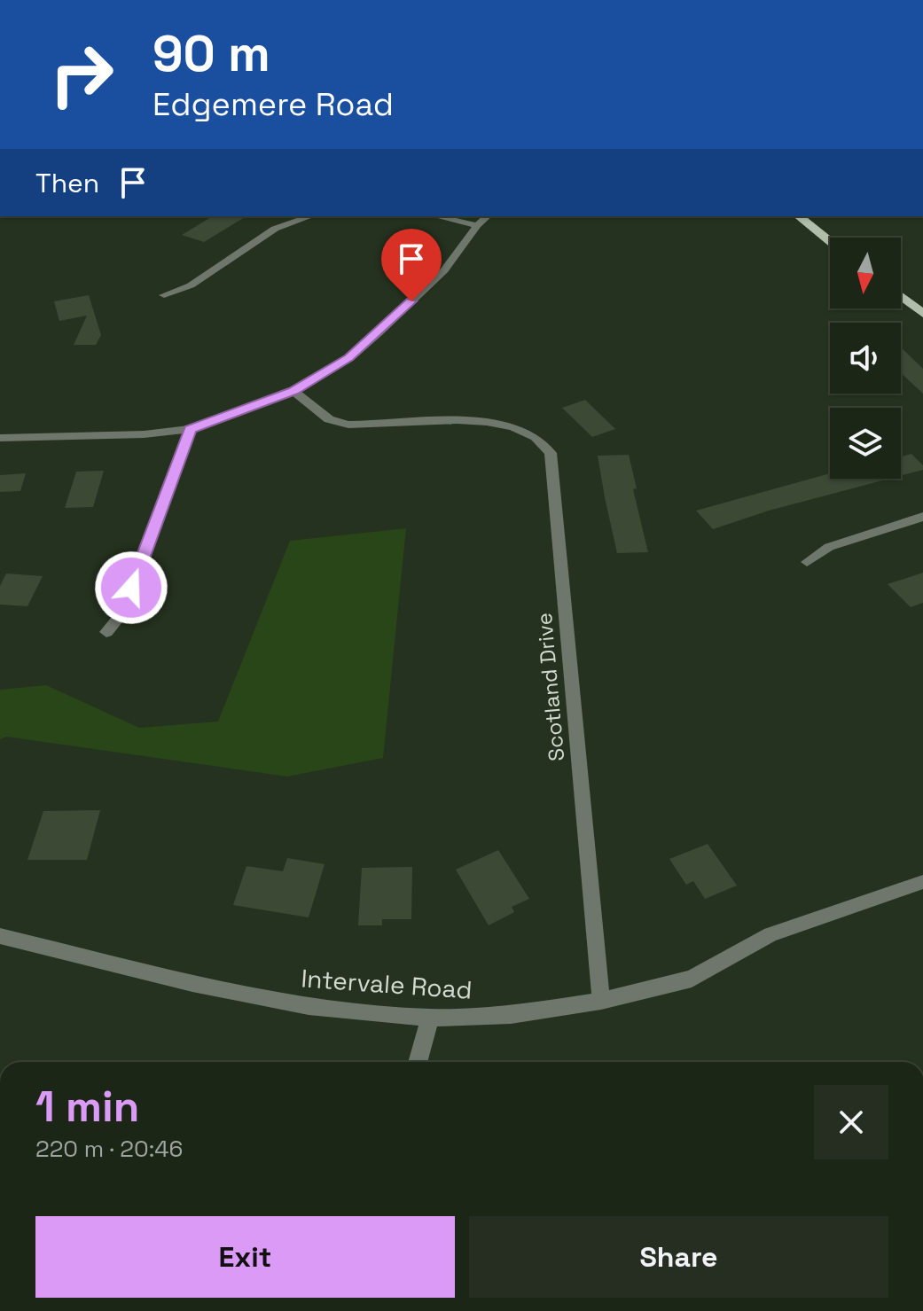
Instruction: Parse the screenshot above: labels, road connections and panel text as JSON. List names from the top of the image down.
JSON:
{
  "streets": {
    "street": ["Scotland Drive", "Intervale Road"]
  },
  "crossings": [
    ["Scotland Drive", "Intervale Road"]
  ],
  "north": "bottom",
  "page": {
    "turn": ["90 m", "Edgemere Road"],
    "then": "Then",
    "heading": ["1 min", "220 m · 20:46"],
    "buttons": ["Exit", "Share"]
  }
}
